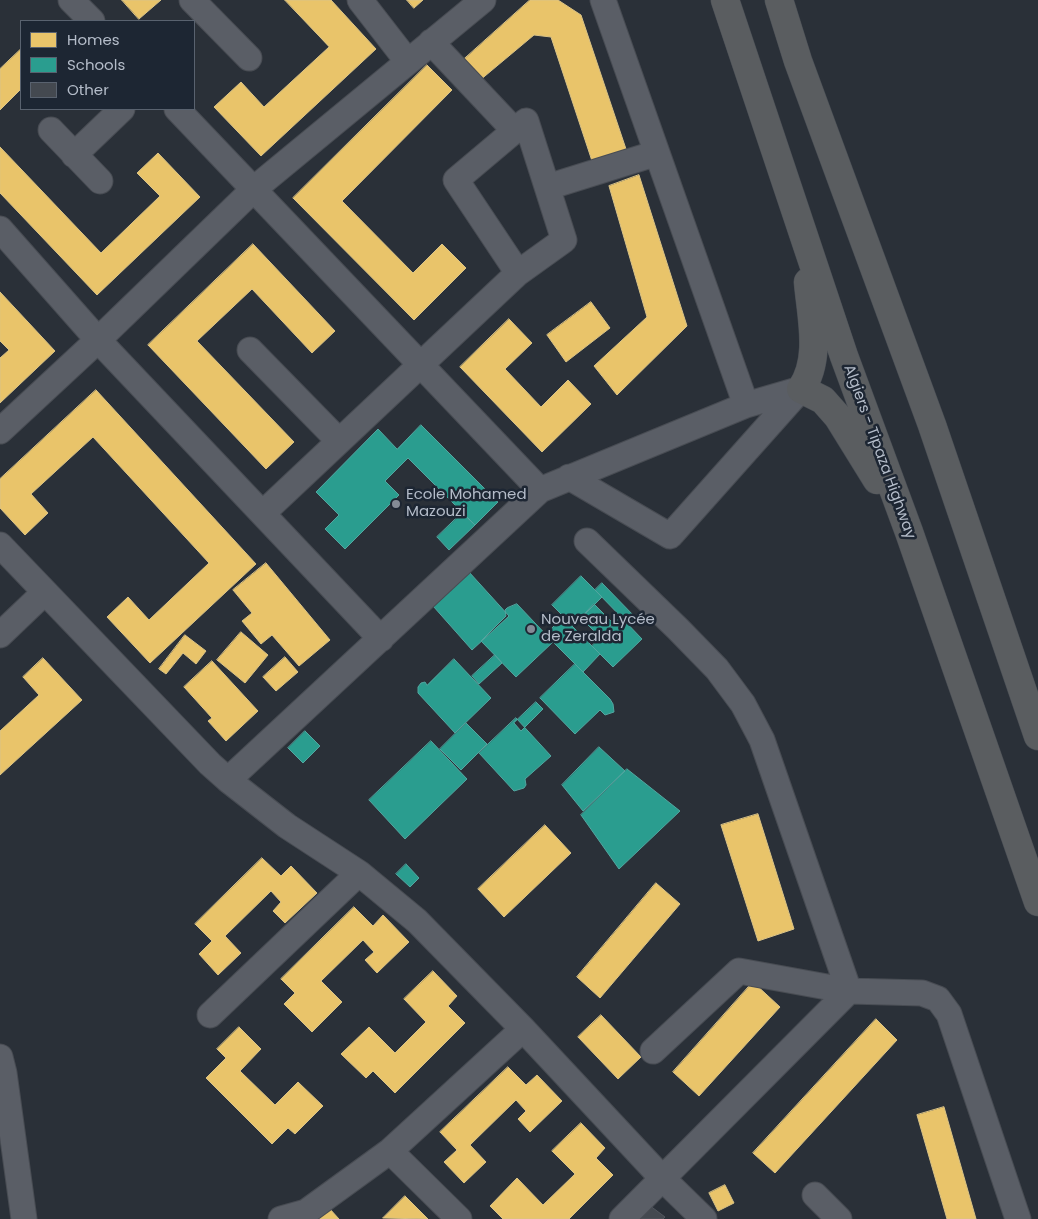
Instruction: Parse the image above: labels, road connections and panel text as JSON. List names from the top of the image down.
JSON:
{
  "streets": {
    "highway": ["Algiers - Tipaza Highway"]
  },
  "places": ["Ecole Mohamed Mazouzi", "Nouveau Lycée de Zeralda"],
  "legend": ["Homes", "Schools", "Other"]
}
